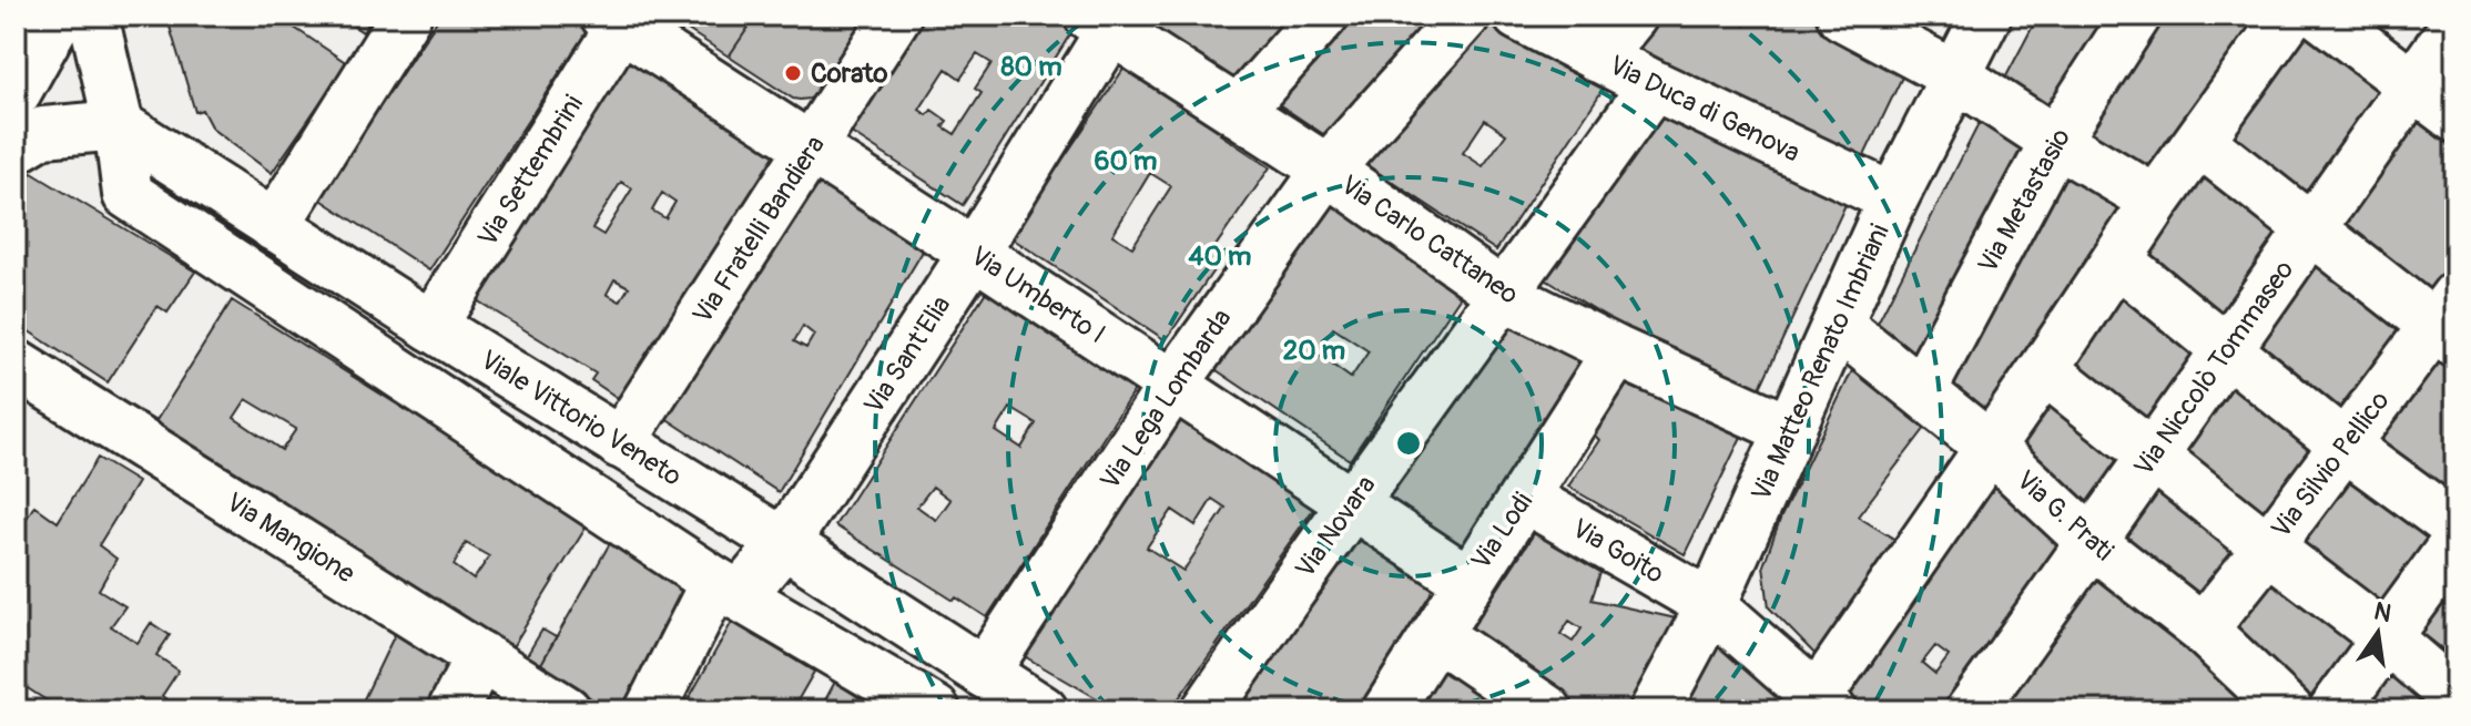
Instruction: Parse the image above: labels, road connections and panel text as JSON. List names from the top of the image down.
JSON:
{
  "streets": {
    "street": [
      "Via Duca di Genova",
      "Via Settembrini",
      "Via Metastasio",
      "Via Fratelli Bandiera",
      "Via Carlo Cattaneo",
      "Via Umberto I",
      "Via Sant'Elia",
      "Via Matteo Renato Imbriani",
      "Via Niccolò Tommaseo",
      "Via Lega Lombarda",
      "Viale Vittorio Veneto",
      "Via Silvio Pellico",
      "Via G. Prati",
      "Via Novara",
      "Via Lodi",
      "Via Mangione",
      "Via Goito"
    ]
  },
  "crossings": [
    ["Via Duca di Genova", "Via Matteo Renato Imbriani"],
    ["Via Duca di Genova", "Via Novara"],
    ["Via Settembrini", "Via Umberto I"],
    ["Via Settembrini", "Viale Vittorio Veneto"],
    ["Via Metastasio", "Via G. Prati"],
    ["Via Fratelli Bandiera", "Via Umberto I"],
    ["Via Fratelli Bandiera", "Viale Vittorio Veneto"],
    ["Via Carlo Cattaneo", "Via Sant'Elia"],
    ["Via Carlo Cattaneo", "Via Matteo Renato Imbriani"],
    ["Via Carlo Cattaneo", "Via Lega Lombarda"],
    ["Via Carlo Cattaneo", "Via Novara"],
    ["Via Carlo Cattaneo", "Via Lodi"],
    ["Via Umberto I", "Via Sant'Elia"],
    ["Via Umberto I", "Via Lega Lombarda"],
    ["Via Umberto I", "Via Novara"],
    ["Via Umberto I", "Via Lodi"],
    ["Via Sant'Elia", "Viale Vittorio Veneto"],
    ["Via Matteo Renato Imbriani", "Via G. Prati"],
    ["Via Matteo Renato Imbriani", "Via Goito"],
    ["Via Niccolò Tommaseo", "Via G. Prati"],
    ["Via Lega Lombarda", "Viale Vittorio Veneto"],
    ["Via Silvio Pellico", "Via G. Prati"],
    ["Via Lodi", "Via Goito"]
  ],
  "places": ["Corato"],
  "north": "top",
  "rings": [
    "80 m",
    "60 m",
    "40 m",
    "20 m"
  ]
}
